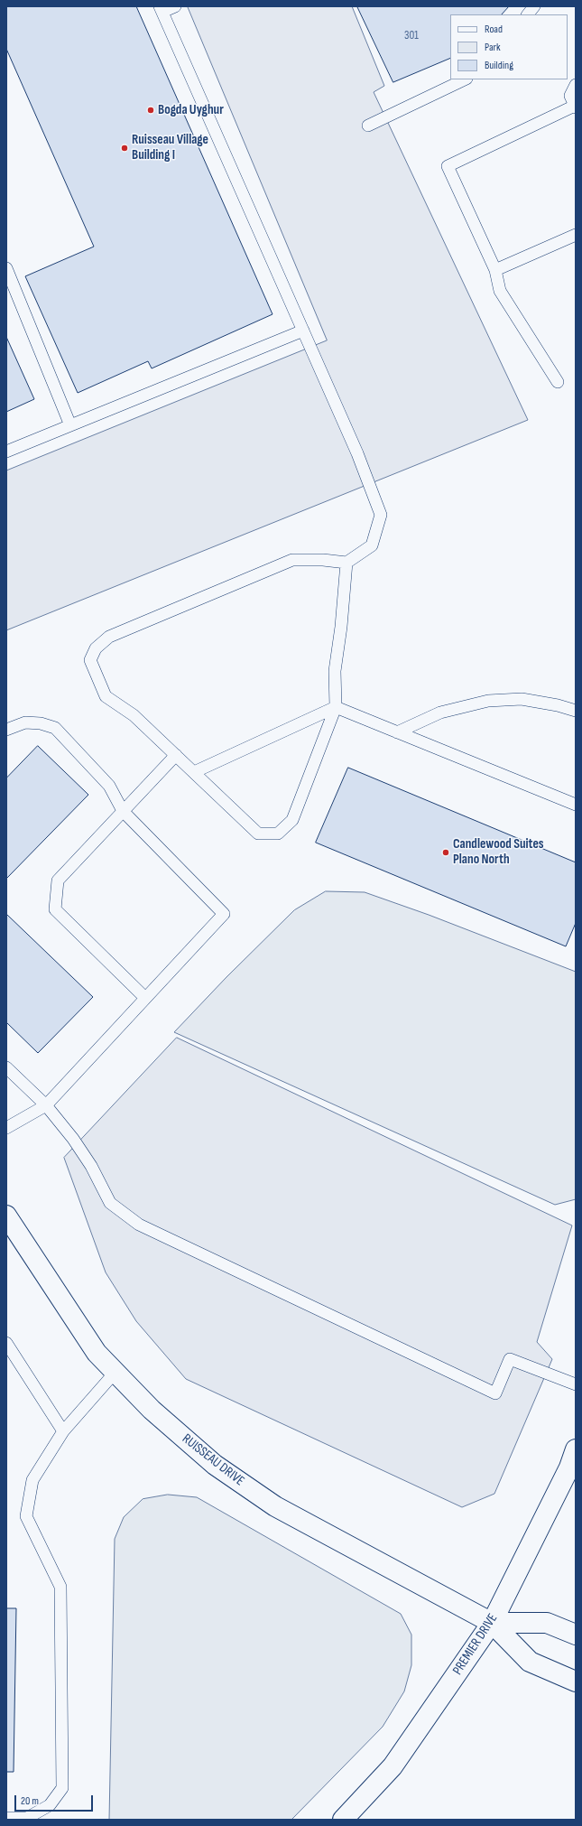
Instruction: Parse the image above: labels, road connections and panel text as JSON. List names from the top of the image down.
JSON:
{
  "streets": {
    "street": ["RUISSEAU DRIVE", "PREMIER DRIVE"]
  },
  "crossings": [
    ["RUISSEAU DRIVE", "PREMIER DRIVE"]
  ],
  "places": ["Bogda Uyghur", "Ruisseau Village Building I", "Candlewood Suites Plano North"],
  "house_numbers": ["301"],
  "legend": ["Road", "Park", "Building"],
  "scale_bar": "20 m"
}
